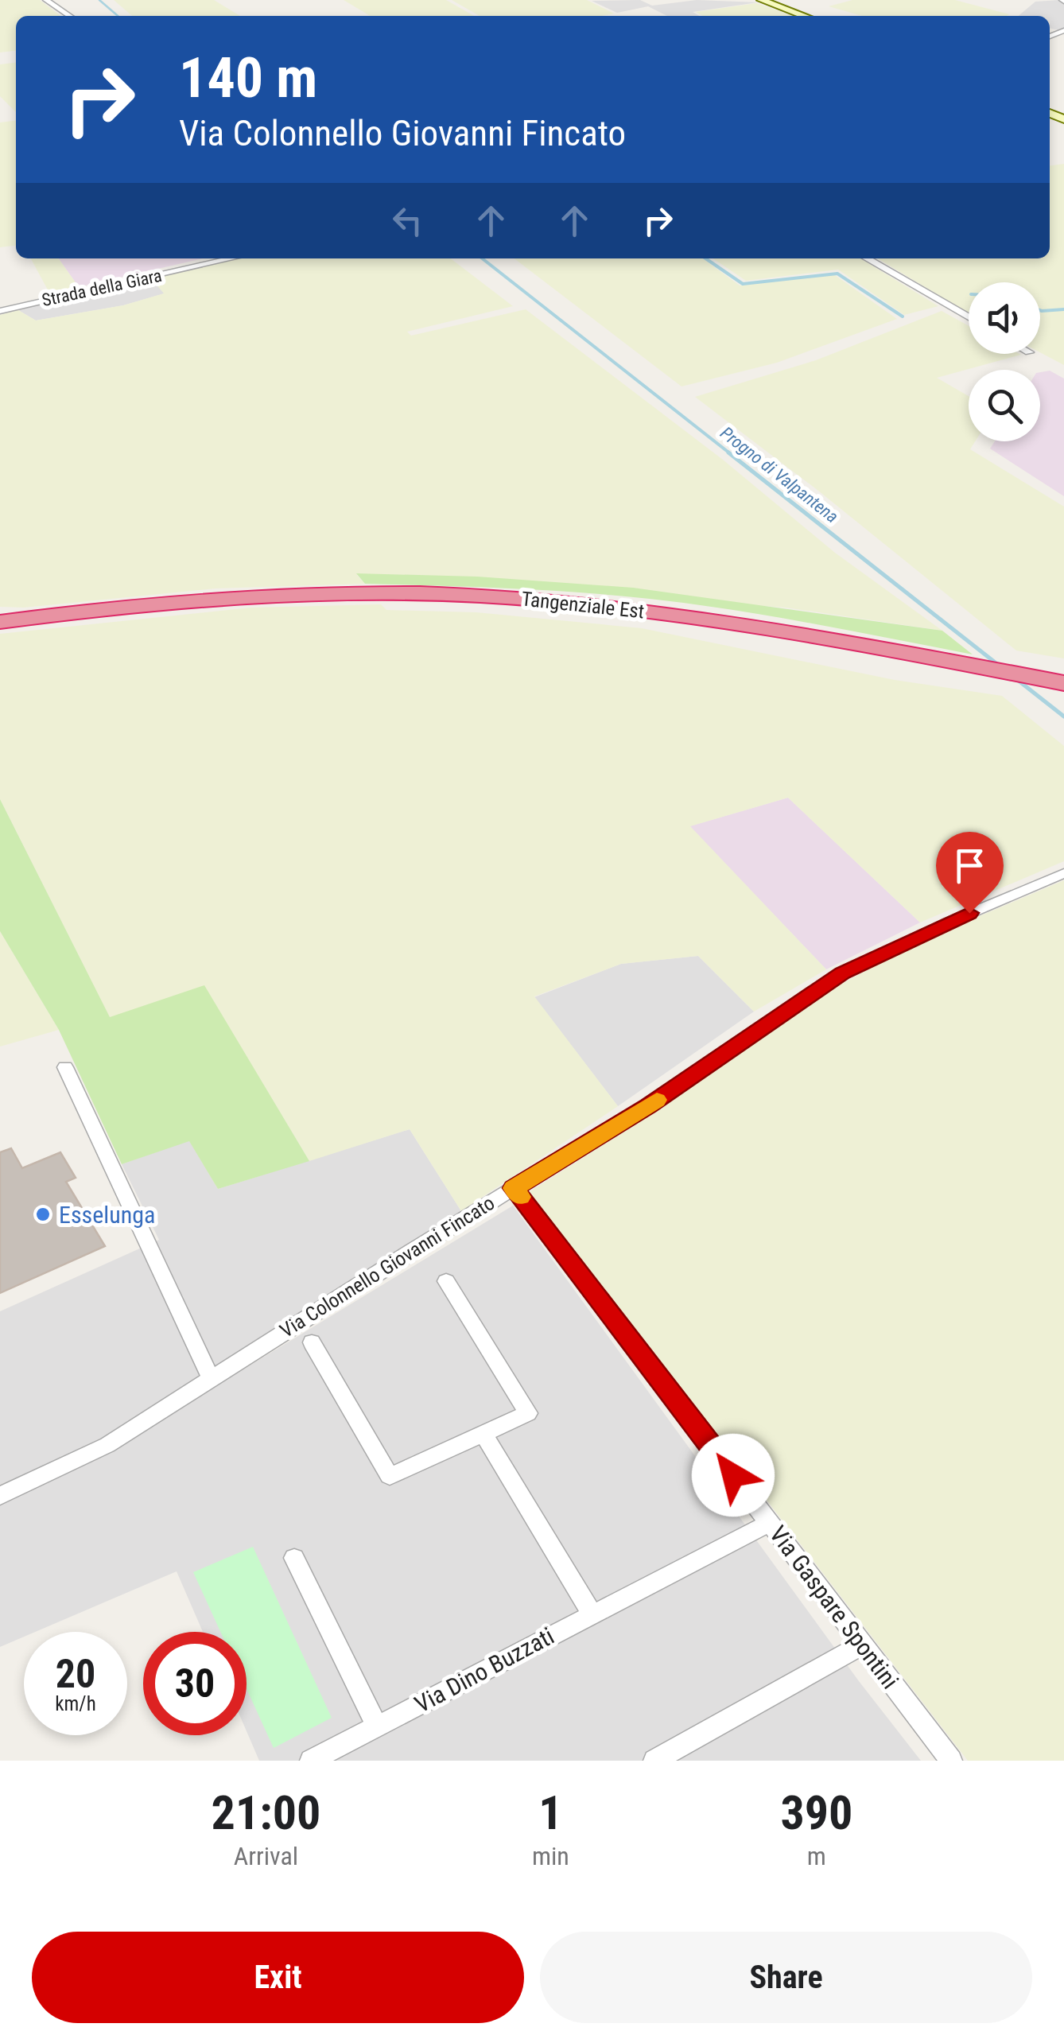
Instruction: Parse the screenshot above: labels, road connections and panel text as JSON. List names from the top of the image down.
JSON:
{
  "streets": {
    "highway": ["Tangenziale Est"],
    "street": [
      "Strada della Giara",
      "Via Colonnello Giovanni Fincato",
      "Via Gaspare Spontini",
      "Via Dino Buzzati"
    ]
  },
  "crossings": [
    ["Via Colonnello Giovanni Fincato", "Via Gaspare Spontini"],
    ["Via Gaspare Spontini", "Via Dino Buzzati"]
  ],
  "water": ["Progno di Valpantena"],
  "places": ["Esselunga"],
  "page": {
    "turn": ["140 m", "Via Colonnello Giovanni Fincato"],
    "speed": "20 km/h",
    "limit": "30",
    "eta": [
      "21:00",
      "Arrival",
      "1",
      "min",
      "390",
      "m"
    ],
    "buttons": ["Exit", "Share"]
  }
}
